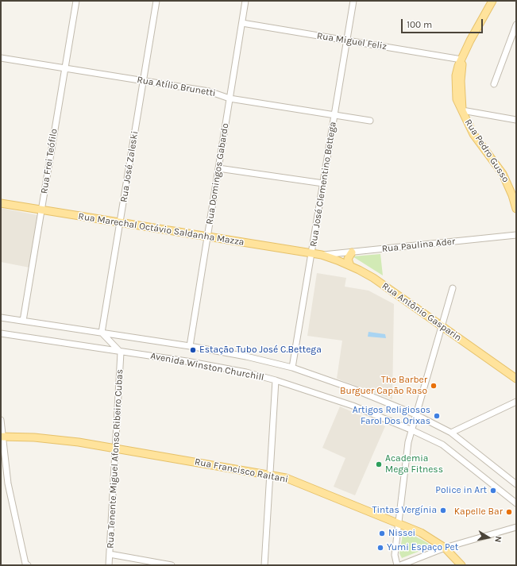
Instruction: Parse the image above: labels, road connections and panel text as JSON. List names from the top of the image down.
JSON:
{
  "streets": {
    "main road": [
      "Rua Pedro Gusso",
      "Rua Marechal Octávio Saldanha Mazza",
      "Rua Antônio Gasparin",
      "Rua Francisco Raitani"
    ],
    "street": [
      "Rua Miguel Feliz",
      "Rua Atílio Brunetti",
      "Rua Frei Teófilo",
      "Rua José Zaleski",
      "Rua Domingos Gabardo",
      "Rua José Clementino Bettega",
      "Rua Paulina Ader",
      "Avenida Winston Churchill",
      "Rua Tenente Miguel Afonso Ribeiro Cubas"
    ]
  },
  "crossings": [
    ["Rua Miguel Feliz", "Rua Pedro Gusso"],
    ["Rua Miguel Feliz", "Rua Domingos Gabardo"],
    ["Rua Miguel Feliz", "Rua José Clementino Bettega"],
    ["Rua Atílio Brunetti", "Rua Frei Teófilo"],
    ["Rua Atílio Brunetti", "Rua José Zaleski"],
    ["Rua Atílio Brunetti", "Rua Domingos Gabardo"],
    ["Rua Atílio Brunetti", "Rua José Clementino Bettega"],
    ["Rua Frei Teófilo", "Rua Marechal Octávio Saldanha Mazza"],
    ["Rua Frei Teófilo", "Avenida Winston Churchill"],
    ["Rua José Zaleski", "Rua Marechal Octávio Saldanha Mazza"],
    ["Rua José Zaleski", "Avenida Winston Churchill"],
    ["Rua Domingos Gabardo", "Rua Marechal Octávio Saldanha Mazza"],
    ["Rua Domingos Gabardo", "Avenida Winston Churchill"],
    ["Rua José Clementino Bettega", "Rua Marechal Octávio Saldanha Mazza"],
    ["Rua José Clementino Bettega", "Avenida Winston Churchill"],
    ["Rua Marechal Octávio Saldanha Mazza", "Rua Paulina Ader"],
    ["Rua Marechal Octávio Saldanha Mazza", "Rua Antônio Gasparin"],
    ["Rua Paulina Ader", "Rua Antônio Gasparin"],
    ["Avenida Winston Churchill", "Rua Tenente Miguel Afonso Ribeiro Cubas"],
    ["Rua Tenente Miguel Afonso Ribeiro Cubas", "Rua Francisco Raitani"]
  ],
  "places": [
    "Estação Tubo José C.Bettega",
    "The Barber Burguer Capão Raso",
    "Artigos Religiosos Farol Dos Orixas",
    "Academia Mega Fitness",
    "Police in Art",
    "Tintas Vergínia",
    "Kapelle Bar",
    "Nissei",
    "Yumi Espaço Pet"
  ],
  "scale_bar": "100 m",
  "north": "right"
}
